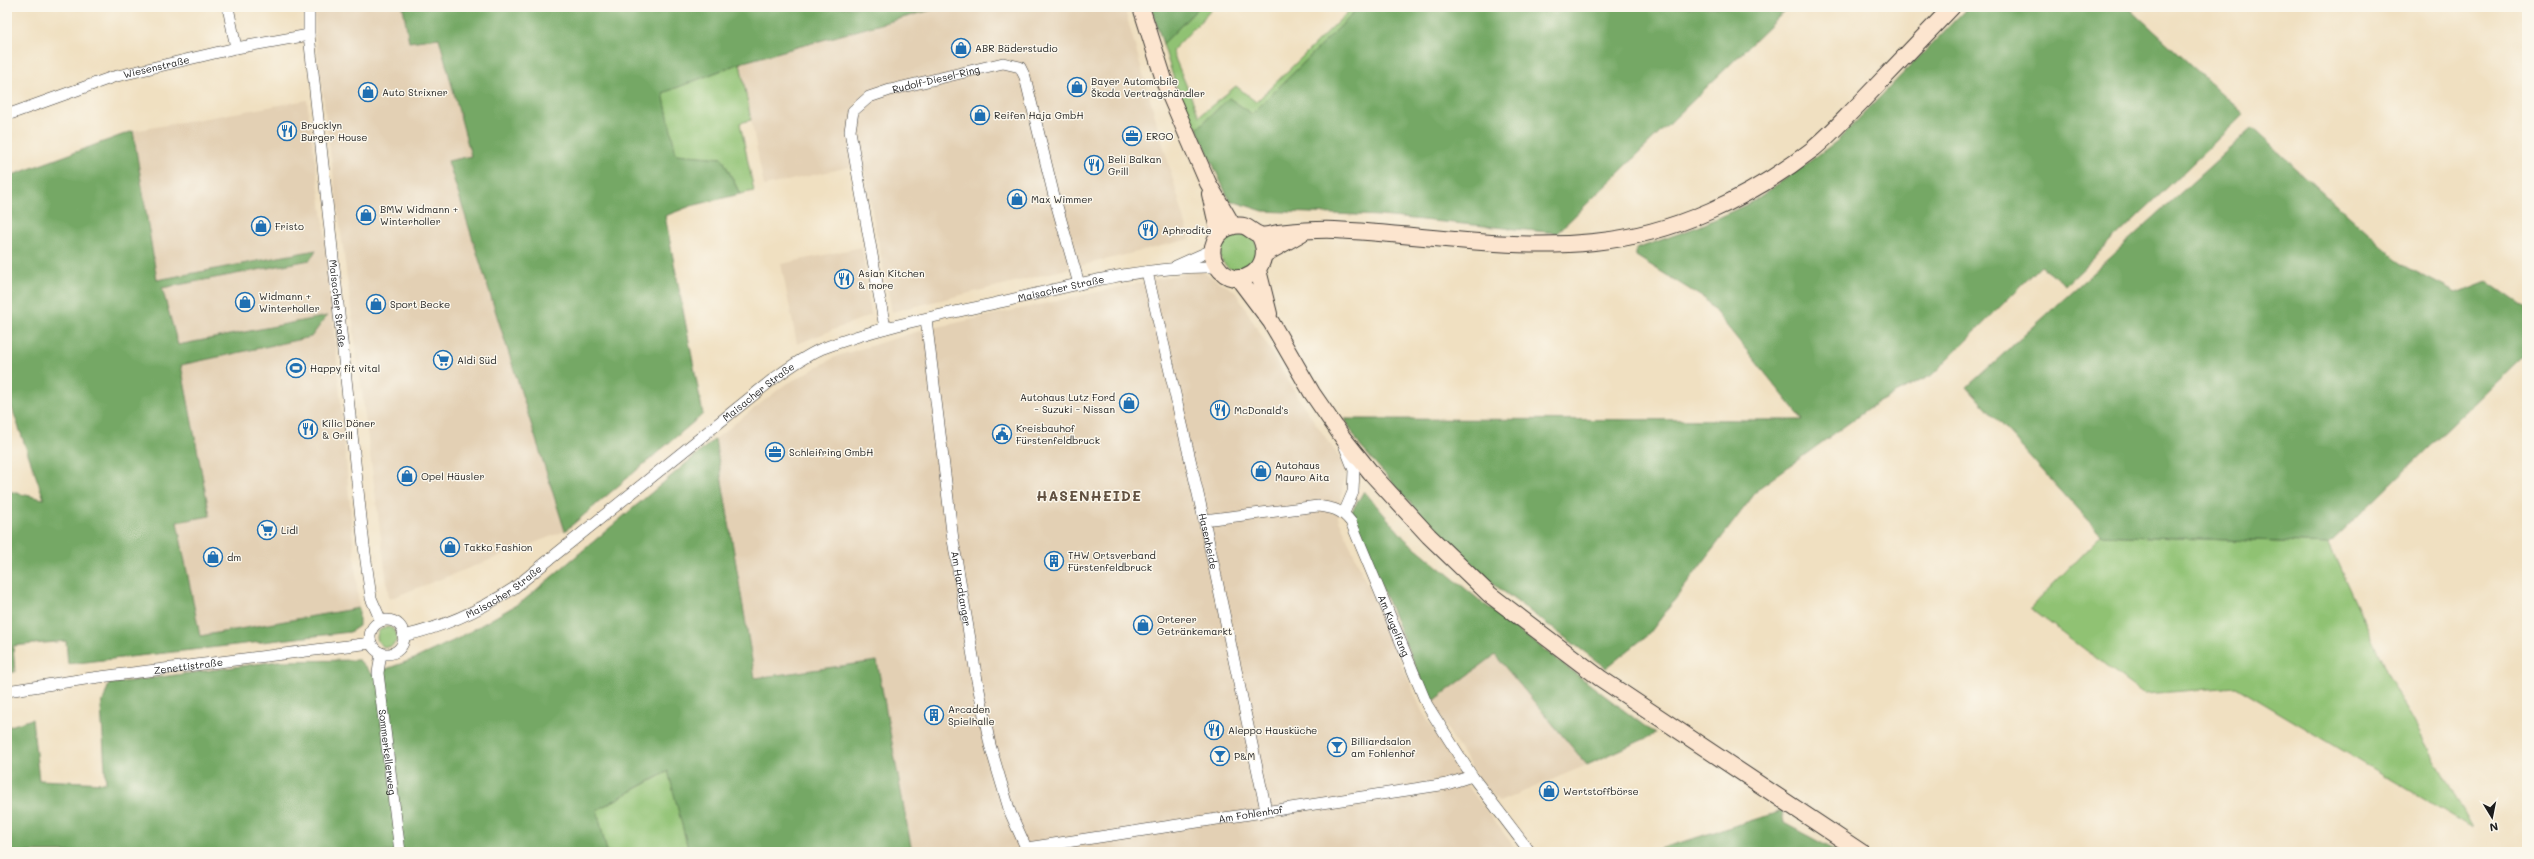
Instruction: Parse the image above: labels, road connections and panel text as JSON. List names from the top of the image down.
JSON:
{
  "streets": {
    "street": [
      "Wiesenstraße",
      "Rudolf-Diesel-Ring",
      "Maisacher Straße",
      "Hasenheide",
      "Am Hardtanger",
      "Am Kugelfang",
      "Zenettistraße",
      "Sommerkellerweg",
      "Am Fohlenhof"
    ]
  },
  "crossings": [
    ["Wiesenstraße", "Maisacher Straße"],
    ["Rudolf-Diesel-Ring", "Maisacher Straße"],
    ["Maisacher Straße", "Hasenheide"],
    ["Maisacher Straße", "Am Hardtanger"],
    ["Maisacher Straße", "Zenettistraße"],
    ["Maisacher Straße", "Sommerkellerweg"],
    ["Hasenheide", "Am Fohlenhof"],
    ["Am Hardtanger", "Am Fohlenhof"],
    ["Am Kugelfang", "Am Fohlenhof"],
    ["Zenettistraße", "Sommerkellerweg"]
  ],
  "districts": ["HASENHEIDE"],
  "places": {
    "shop": [
      "ABR Bäderstudio",
      "Bayer Automobile Škoda Vertragshändler",
      "Auto Strixner",
      "Reifen Haja GmbH",
      "Max Wimmer",
      "BMW Widmann + Winterholler",
      "Fristo",
      "Widmann + Winterholler",
      "Sport Becke",
      "Autohaus Lutz Ford - Suzuki - Nissan",
      "Autohaus Mauro Aita",
      "Opel Häusler",
      "Takko Fashion",
      "dm",
      "Orterer Getränkemarkt",
      "Wertstoffbörse"
    ],
    "restaurant": [
      "Brucklyn Burger House",
      "Beli Balkan Grill",
      "Aphrodite",
      "Asian Kitchen & more",
      "McDonald's",
      "Kilic Döner & Grill",
      "Aleppo Hausküche"
    ],
    "office": ["ERGO", "Schleifring GmbH"],
    "supermarket": ["Aldi Süd", "Lidl"],
    "sports": ["Happy fit vital"],
    "public building": ["Kreisbauhof Fürstenfeldbruck"],
    "building": ["THW Ortsverband Fürstenfeldbruck", "Arcaden Spielhalle"],
    "bar": ["Billiardsalon am Fohlenhof", "P&M"]
  },
  "north": "bottom"
}
